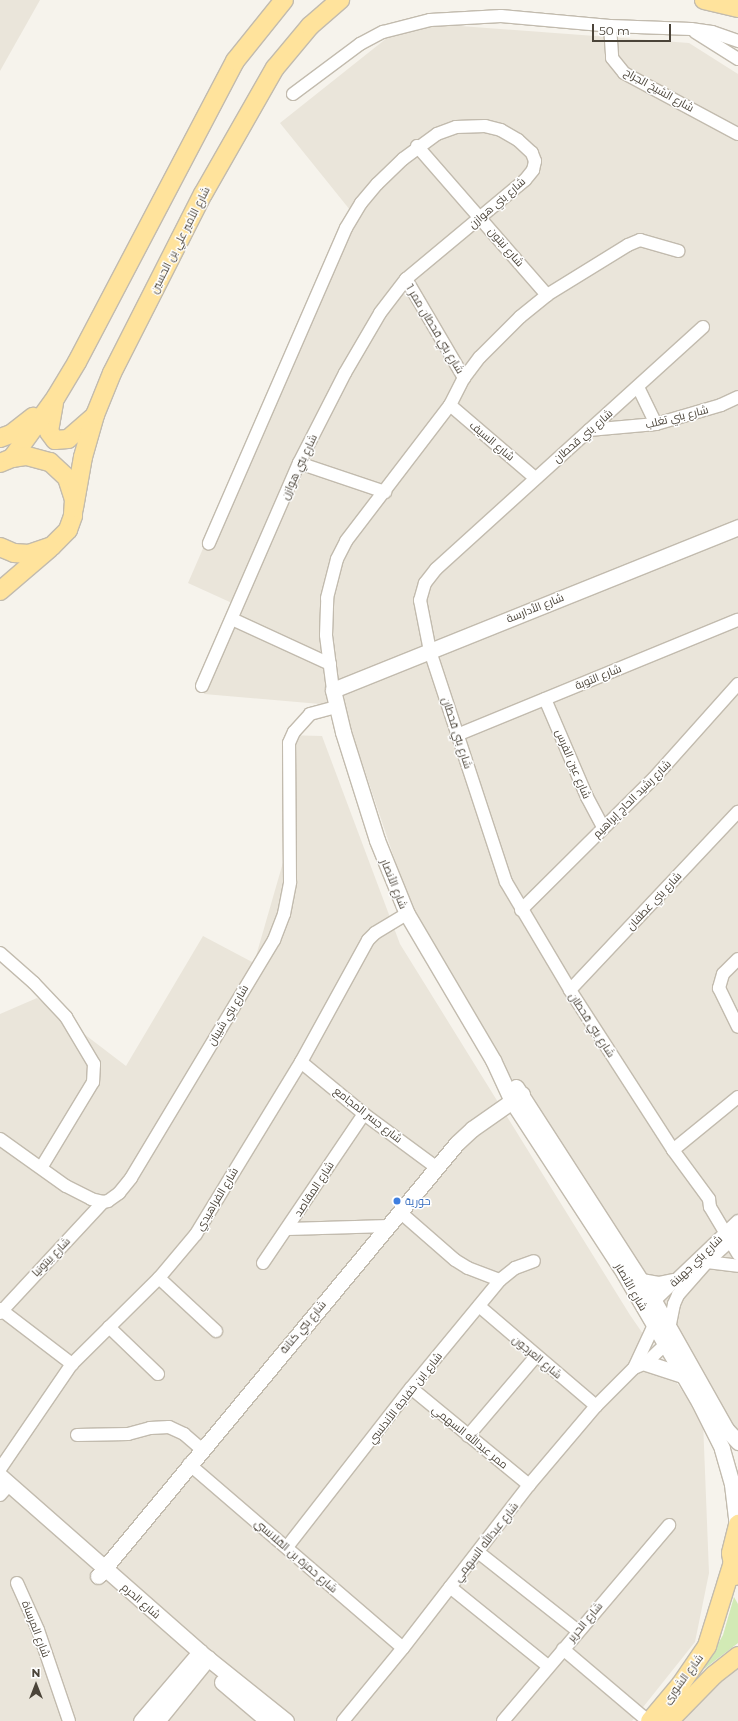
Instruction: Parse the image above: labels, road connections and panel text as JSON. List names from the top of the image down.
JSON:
{
  "streets": {
    "main road": ["شارع الأمير علي بن الحسين", "شارع الشورى"],
    "street": [
      "شارع الشيخ الجراح",
      "شارع بني هوازن",
      "شارع نبتون",
      "شارع بني قحطان ممر 1",
      "شارع بني تغلب",
      "شارع بني قحطان",
      "شارع السيف",
      "شارع الأدارسة",
      "شارع التوبة",
      "شارع عين الفرس",
      "شارع رشيد الحاج إبراهيم",
      "شارع الأنصار",
      "شارع بني غطفان",
      "شارع بني شيبان",
      "شارع جسر المجامع",
      "شارع المقاصد",
      "شارع الفراهيدي",
      "شارع بيتونيا",
      "شارع بني جهينة",
      "شارع بني كنانة",
      "شارع العرجون",
      "شارع ابن خفاجة الأندلسي",
      "ممر عبدالله السهمي",
      "شارع عبدالله السهمي",
      "شارع حمزة بن القلانسي",
      "شارع الحرم",
      "شارع الحرير",
      "شارع المرساة"
    ]
  },
  "crossings": [
    ["شارع بني هوازن", "شارع نبتون"],
    ["شارع بني هوازن", "شارع بني قحطان ممر 1"],
    ["شارع بني تغلب", "شارع بني قحطان"],
    ["شارع بني قحطان", "شارع السيف"],
    ["شارع بني قحطان", "شارع الأدارسة"],
    ["شارع بني قحطان", "شارع التوبة"],
    ["شارع بني قحطان", "شارع رشيد الحاج إبراهيم"],
    ["شارع بني قحطان", "شارع بني غطفان"],
    ["شارع بني قحطان", "شارع بني جهينة"],
    ["شارع الأدارسة", "شارع الأنصار"],
    ["شارع التوبة", "شارع عين الفرس"],
    ["شارع عين الفرس", "شارع رشيد الحاج إبراهيم"],
    ["شارع الأنصار", "شارع بني شيبان"],
    ["شارع الأنصار", "شارع الفراهيدي"],
    ["شارع الأنصار", "شارع بني جهينة"],
    ["شارع الأنصار", "شارع بني كنانة"],
    ["شارع الأنصار", "شارع عبدالله السهمي"],
    ["شارع بني شيبان", "شارع بيتونيا"],
    ["شارع جسر المجامع", "شارع المقاصد"],
    ["شارع جسر المجامع", "شارع الفراهيدي"],
    ["شارع جسر المجامع", "شارع بني كنانة"],
    ["شارع بني جهينة", "شارع عبدالله السهمي"],
    ["شارع بني كنانة", "شارع حمزة بن القلانسي"],
    ["شارع بني كنانة", "شارع الحرم"],
    ["شارع العرجون", "شارع ابن خفاجة الأندلسي"],
    ["شارع العرجون", "شارع عبدالله السهمي"],
    ["شارع ابن خفاجة الأندلسي", "ممر عبدالله السهمي"],
    ["شارع ابن خفاجة الأندلسي", "شارع حمزة بن القلانسي"],
    ["ممر عبدالله السهمي", "شارع عبدالله السهمي"],
    ["شارع عبدالله السهمي", "شارع حمزة بن القلانسي"]
  ],
  "places": ["حورية"],
  "scale_bar": "50 m",
  "north": "top"
}
